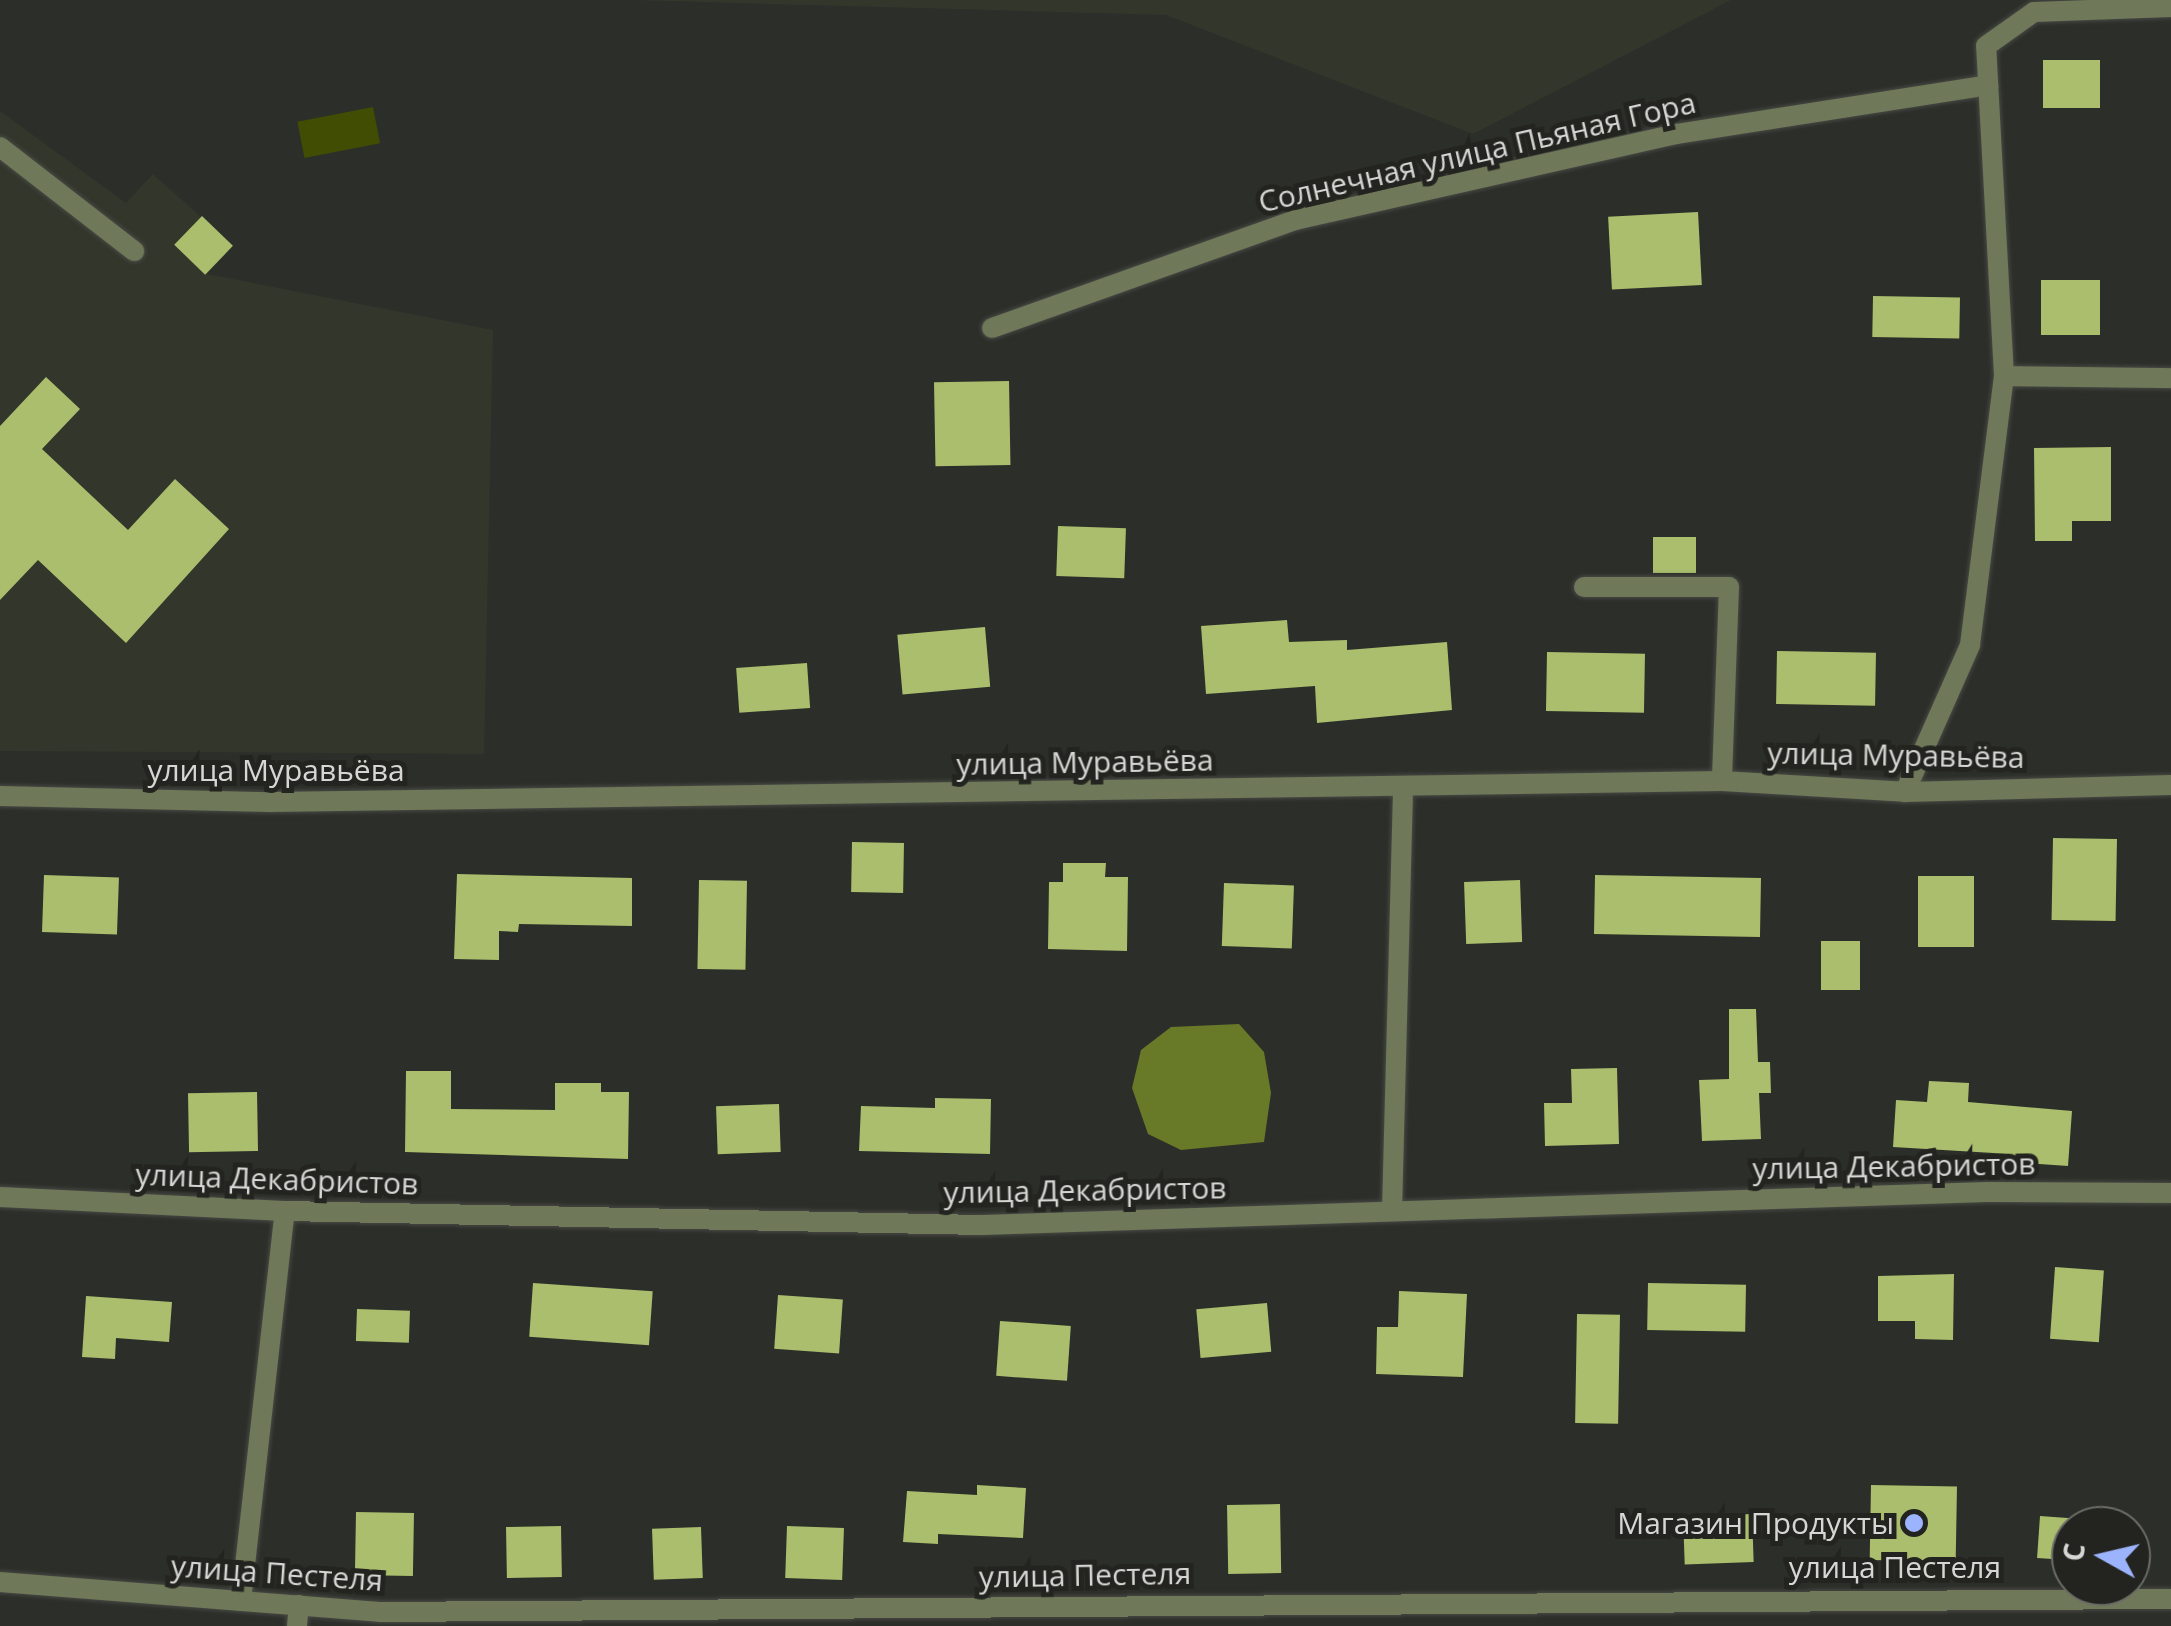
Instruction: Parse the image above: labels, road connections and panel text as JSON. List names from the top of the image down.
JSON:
{
  "streets": {
    "street": [
      "Солнечная улица Пьяная Гора",
      "улица Муравьёва",
      "улица Декабристов",
      "улица Пестеля"
    ]
  },
  "places": ["Магазин Продукты"],
  "north": "left"
}
